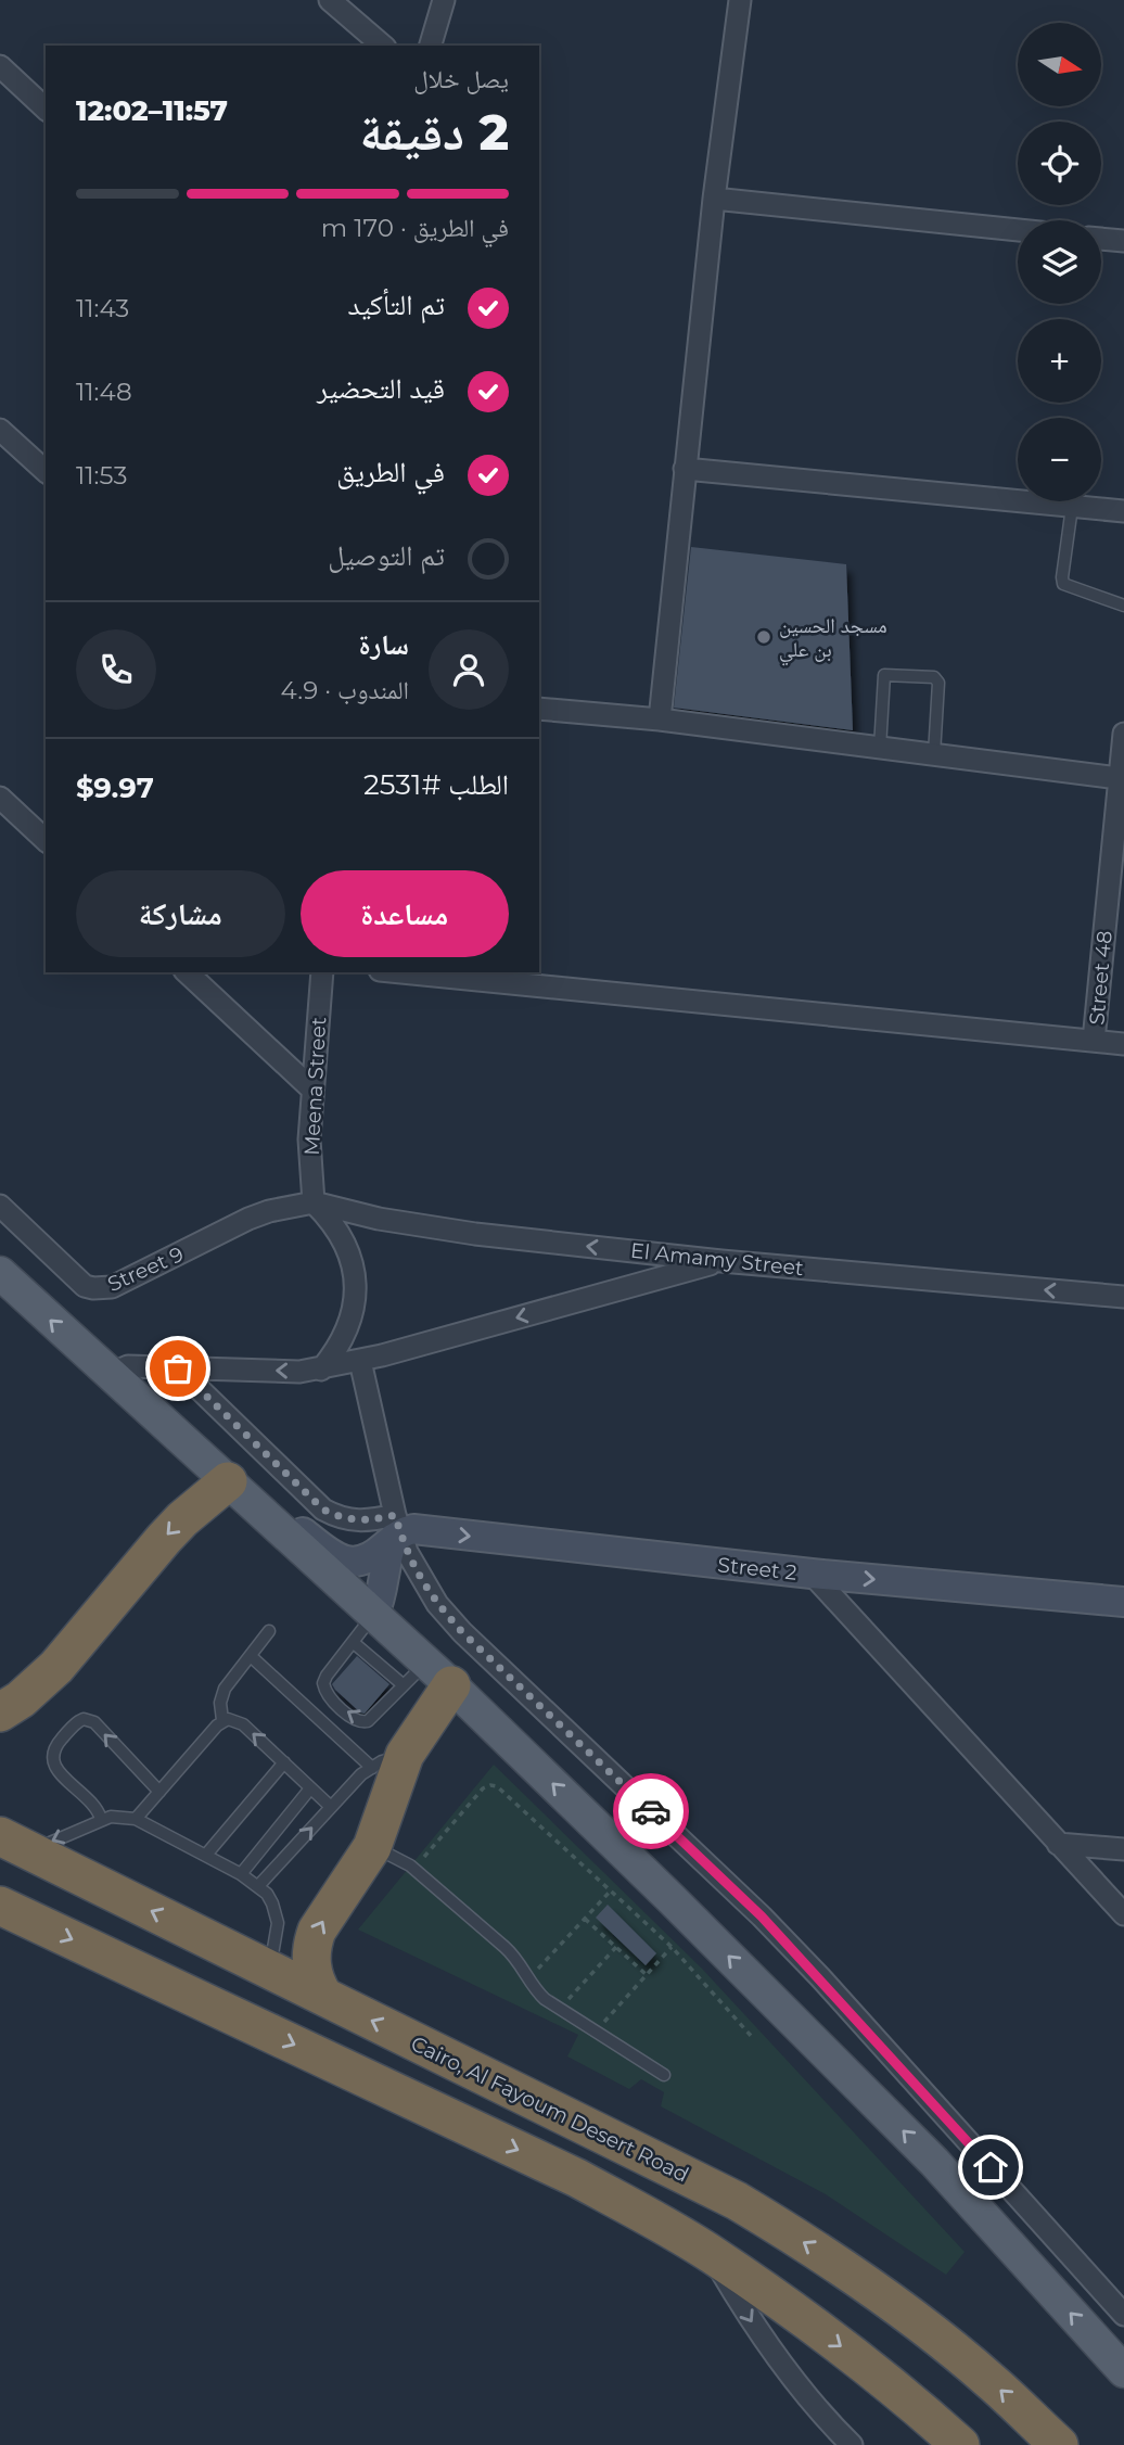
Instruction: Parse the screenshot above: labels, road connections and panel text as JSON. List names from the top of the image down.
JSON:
{
  "streets": {
    "highway": ["Cairo, Al Fayoum Desert Road"],
    "street": [
      "Street 48",
      "Meena Street",
      "El Amamy Street",
      "Street 9",
      "Street 2"
    ]
  },
  "crossings": [
    ["Meena Street", "El Amamy Street"],
    ["Meena Street", "Street 9"],
    ["El Amamy Street", "Street 9"]
  ],
  "places": ["مسجد الحسين بن علي"],
  "north": "right",
  "page": {
    "map_buttons": ["+", "−"],
    "heading": ["2 دقيقة", "يصل خلال", "11:57–12:02"],
    "panel": [
      "سارة",
      "المندوب · 4.9",
      "الطلب #2531",
      "$9.97"
    ],
    "bar": "في الطريق · 170 m",
    "list": [
      ["تم التأكيد", "11:43"],
      ["قيد التحضير", "11:48"],
      ["في الطريق", "11:53"],
      "تم التوصيل"
    ],
    "buttons": ["مساعدة", "مشاركة"]
  }
}
